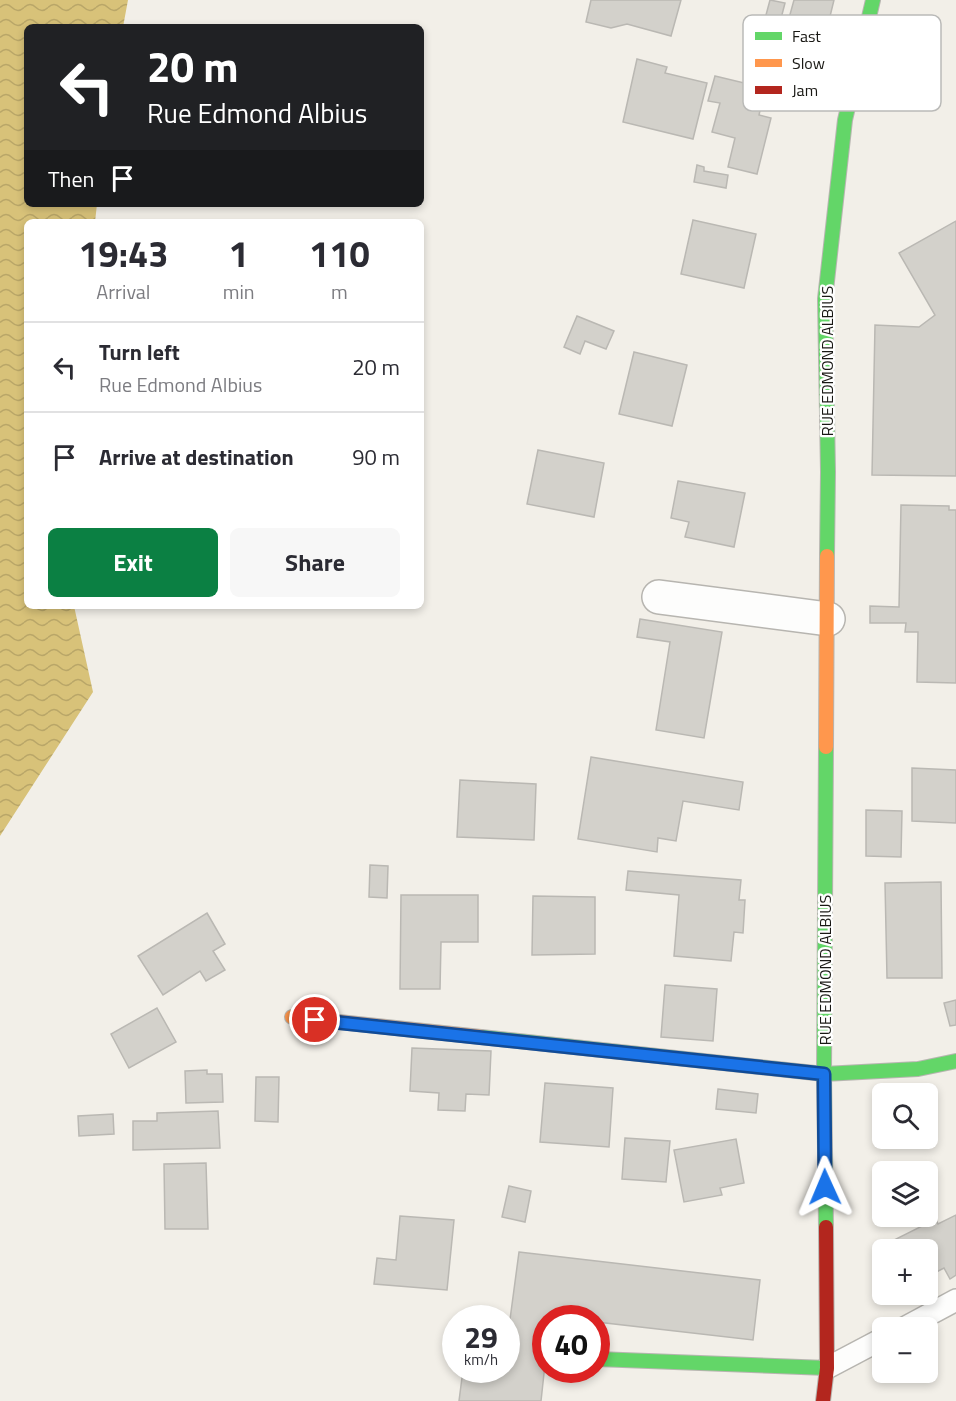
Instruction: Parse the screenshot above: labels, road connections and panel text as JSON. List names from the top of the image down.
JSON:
{
  "streets": {
    "street": ["RUE EDMOND ALBIUS"]
  },
  "legend": ["Fast", "Slow", "Jam"],
  "page": {
    "turn": ["20 m", "Rue Edmond Albius"],
    "then": "Then",
    "eta": [
      "19:43",
      "Arrival",
      "1",
      "min",
      "110",
      "m"
    ],
    "list": [
      {
        "name": "Turn left",
        "note": "Rue Edmond Albius",
        "value": "20 m"
      },
      {
        "name": "Arrive at destination",
        "value": "90 m"
      }
    ],
    "buttons": ["Exit", "Share"],
    "map_buttons": ["+", "−"],
    "speed": "29 km/h",
    "limit": "40"
  }
}
